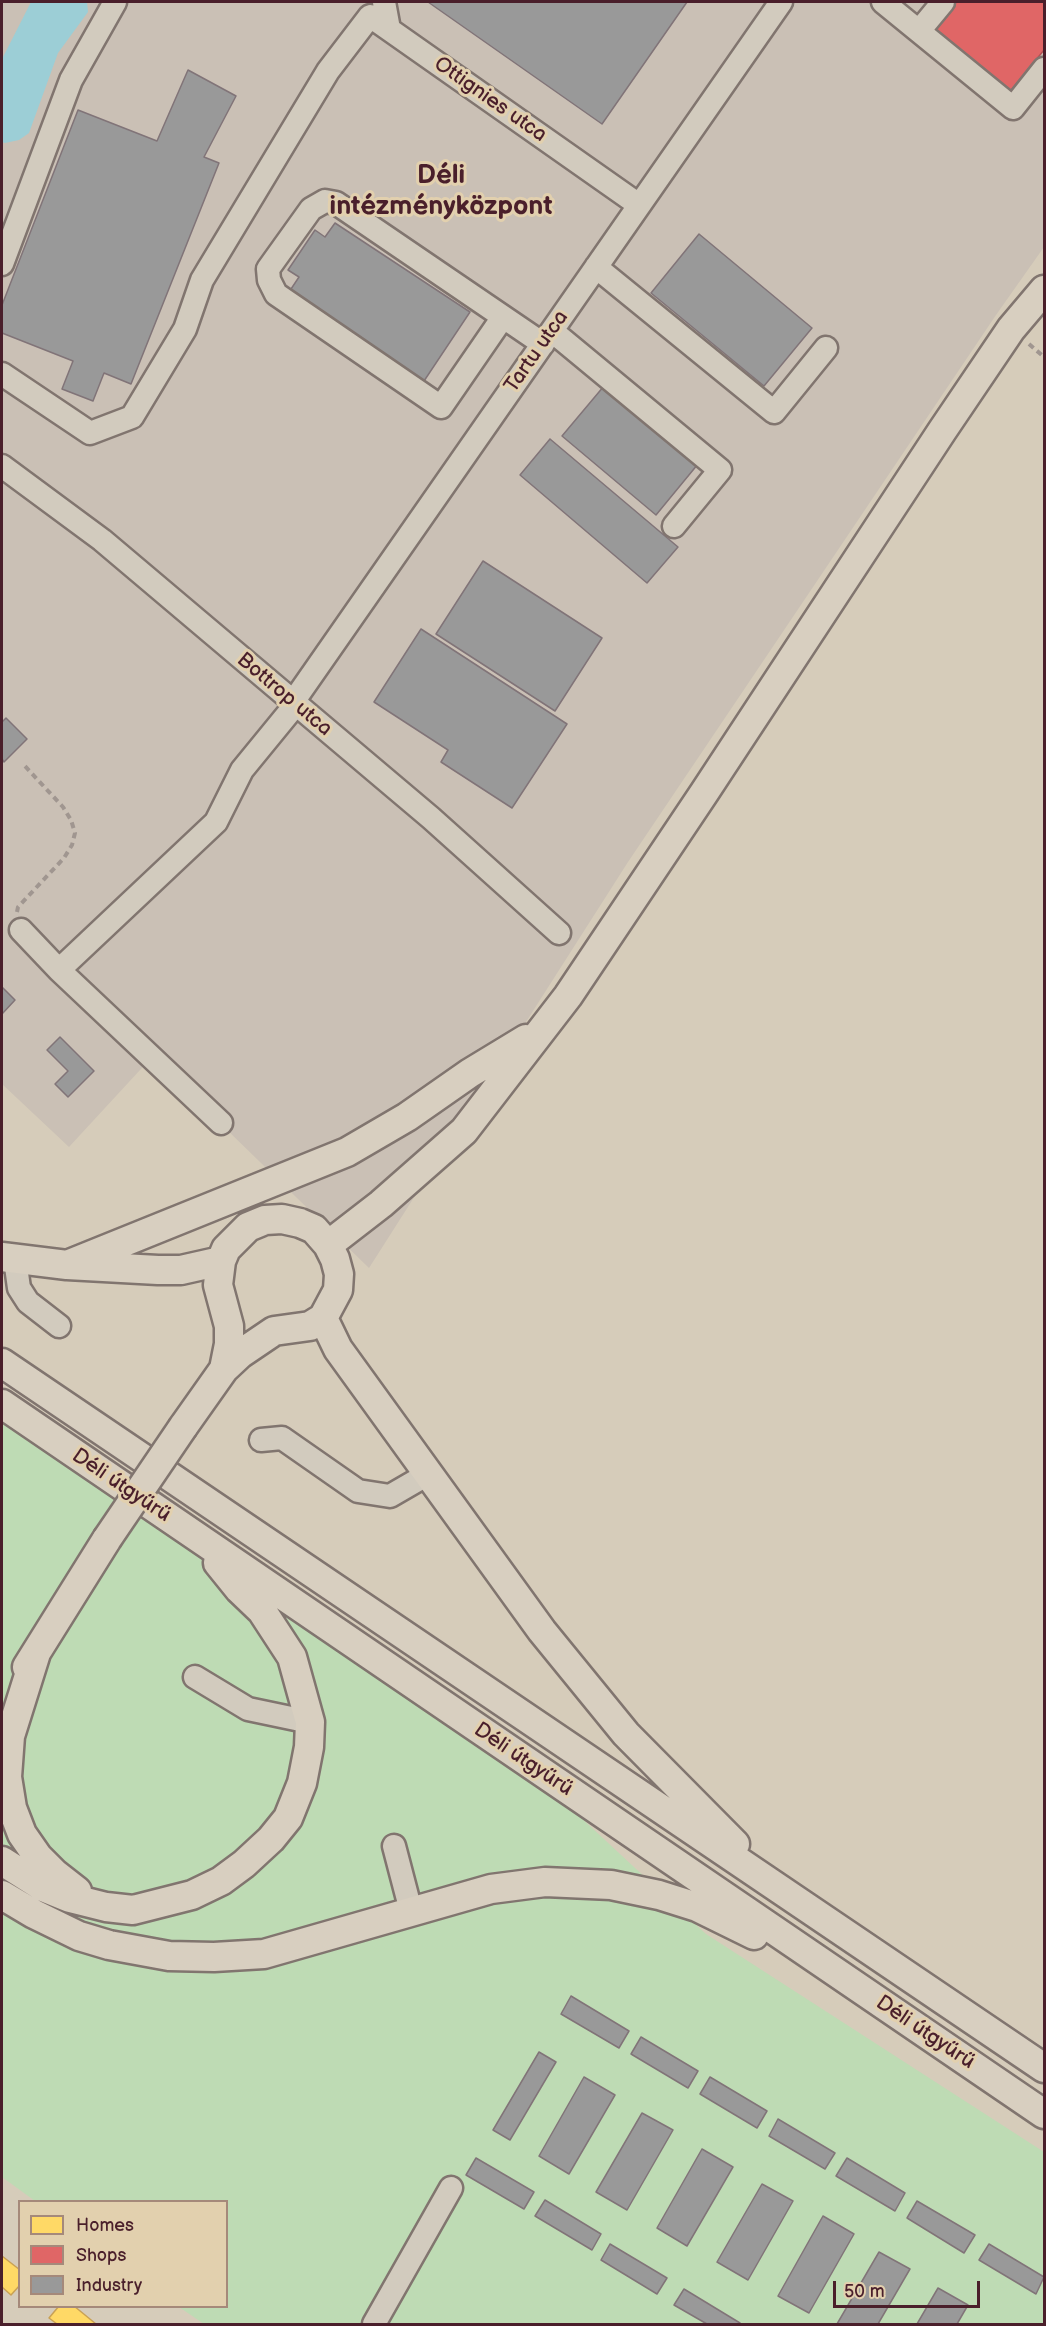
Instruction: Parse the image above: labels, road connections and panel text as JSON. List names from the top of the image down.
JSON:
{
  "streets": {
    "main road": ["Déli útgyűrű"],
    "street": ["Ottignies utca", "Tartu utca", "Bottrop utca"]
  },
  "crossings": [
    ["Ottignies utca", "Tartu utca"],
    ["Tartu utca", "Bottrop utca"]
  ],
  "districts": ["Déli intézményközpont"],
  "legend": ["Homes", "Shops", "Industry"],
  "scale_bar": "50 m"
}
